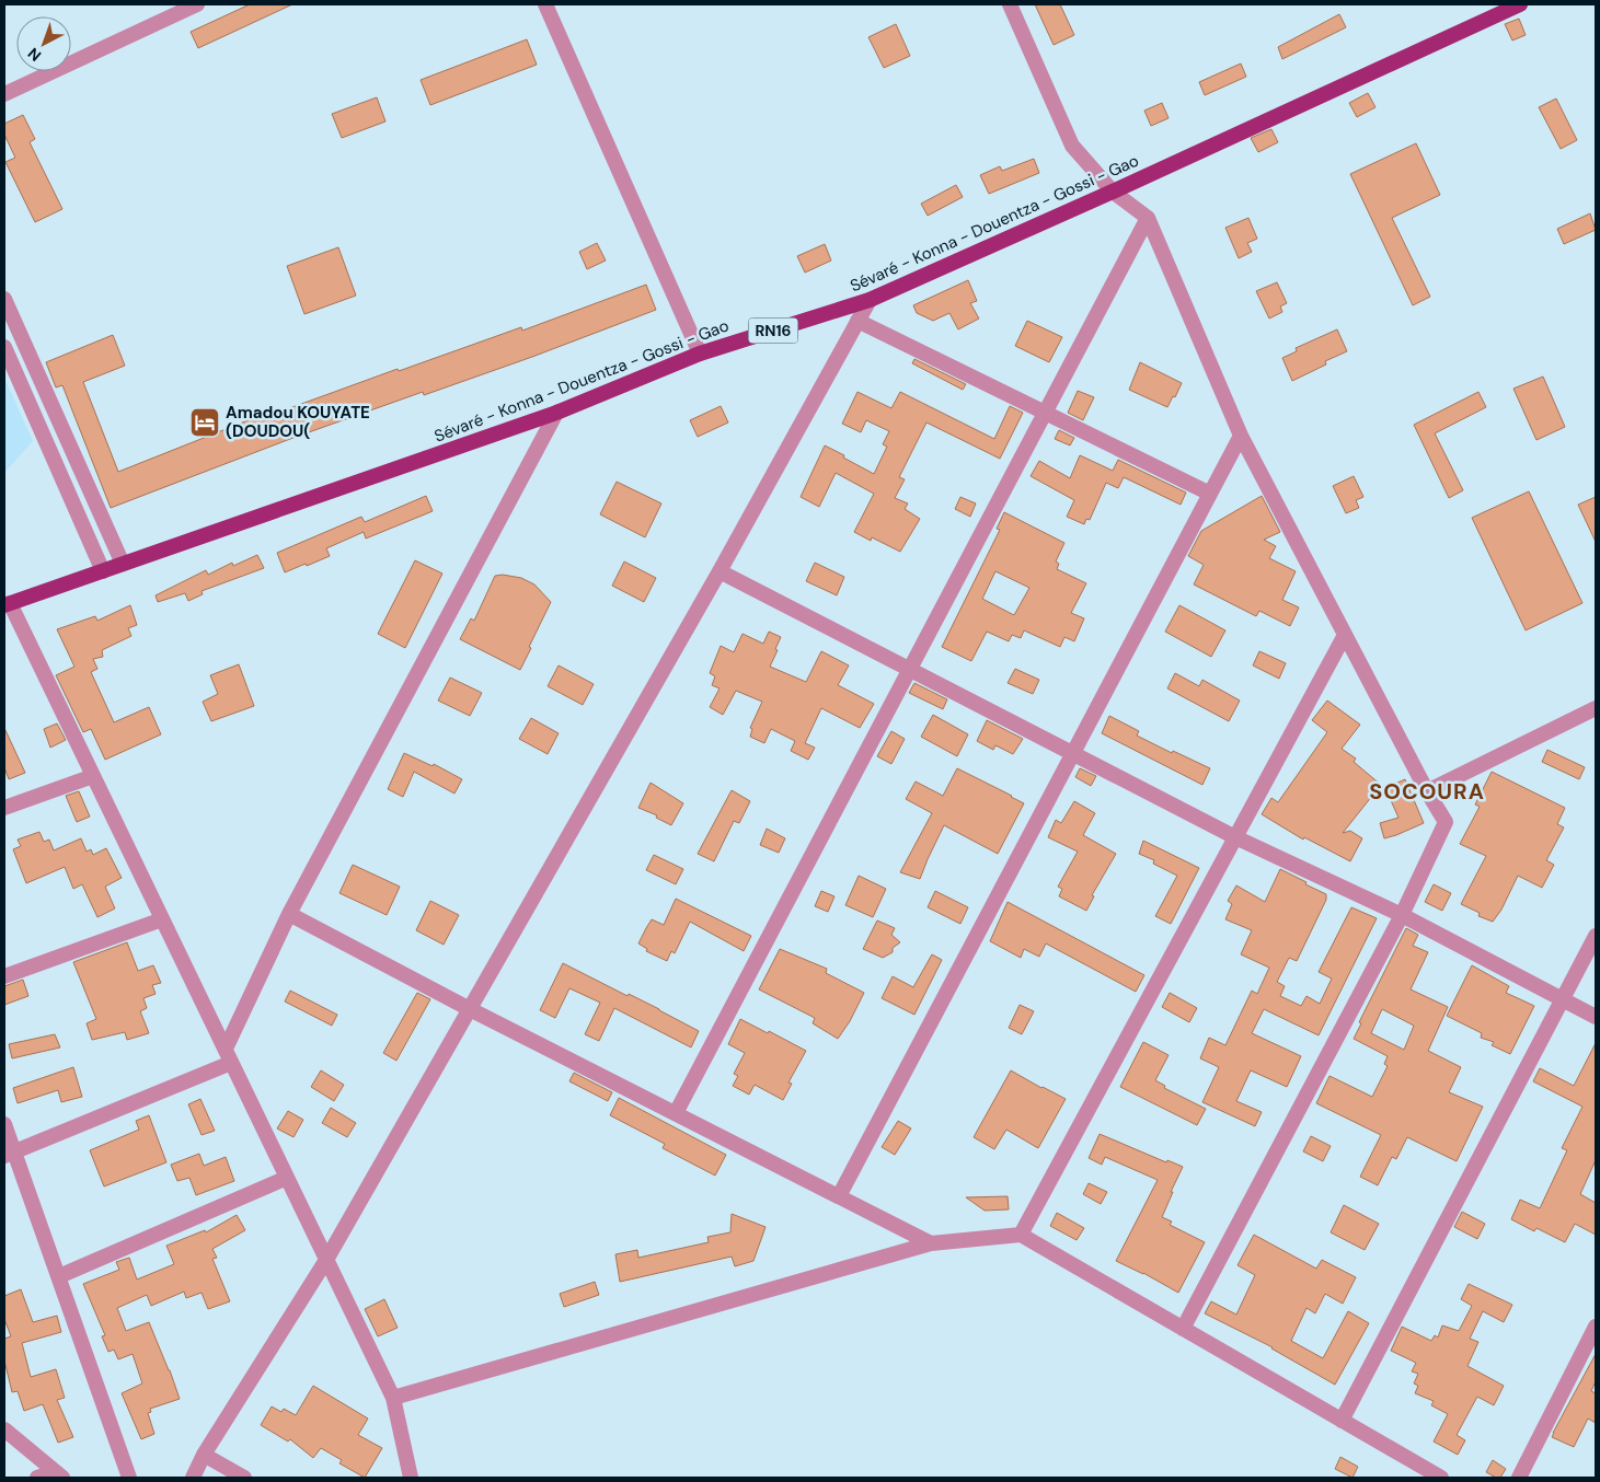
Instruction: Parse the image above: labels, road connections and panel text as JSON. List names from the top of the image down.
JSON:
{
  "streets": {
    "main road": ["Sévaré - Konna - Douentza - Gossi - Gao", "RN16"]
  },
  "districts": ["SOCOURA"],
  "places": {
    "hotel": ["Amadou KOUYATE (DOUDOU("]
  },
  "north": "bottom left"
}
